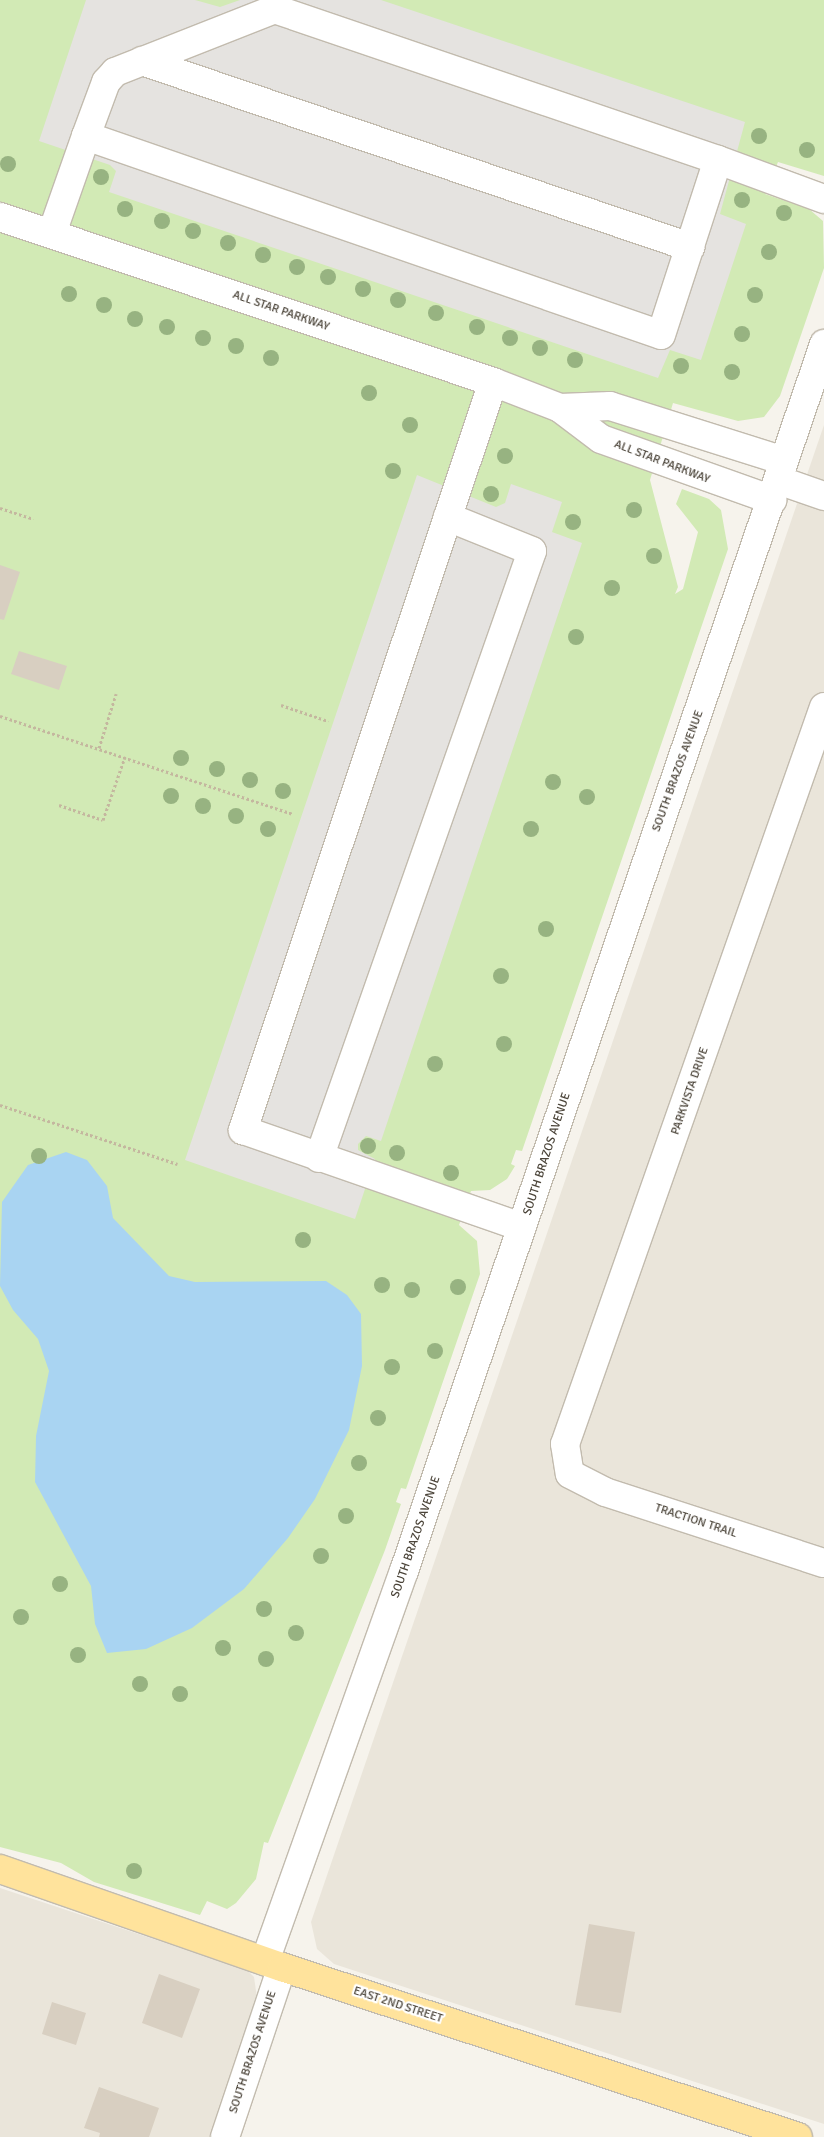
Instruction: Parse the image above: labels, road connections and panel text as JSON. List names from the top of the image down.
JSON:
{
  "streets": {
    "main road": ["EAST 2ND STREET"],
    "street": [
      "ALL STAR PARKWAY",
      "SOUTH BRAZOS AVENUE",
      "PARKVISTA DRIVE",
      "TRACTION TRAIL"
    ]
  },
  "crossings": [
    ["ALL STAR PARKWAY", "SOUTH BRAZOS AVENUE"],
    ["SOUTH BRAZOS AVENUE", "EAST 2ND STREET"],
    ["PARKVISTA DRIVE", "TRACTION TRAIL"]
  ]
}
